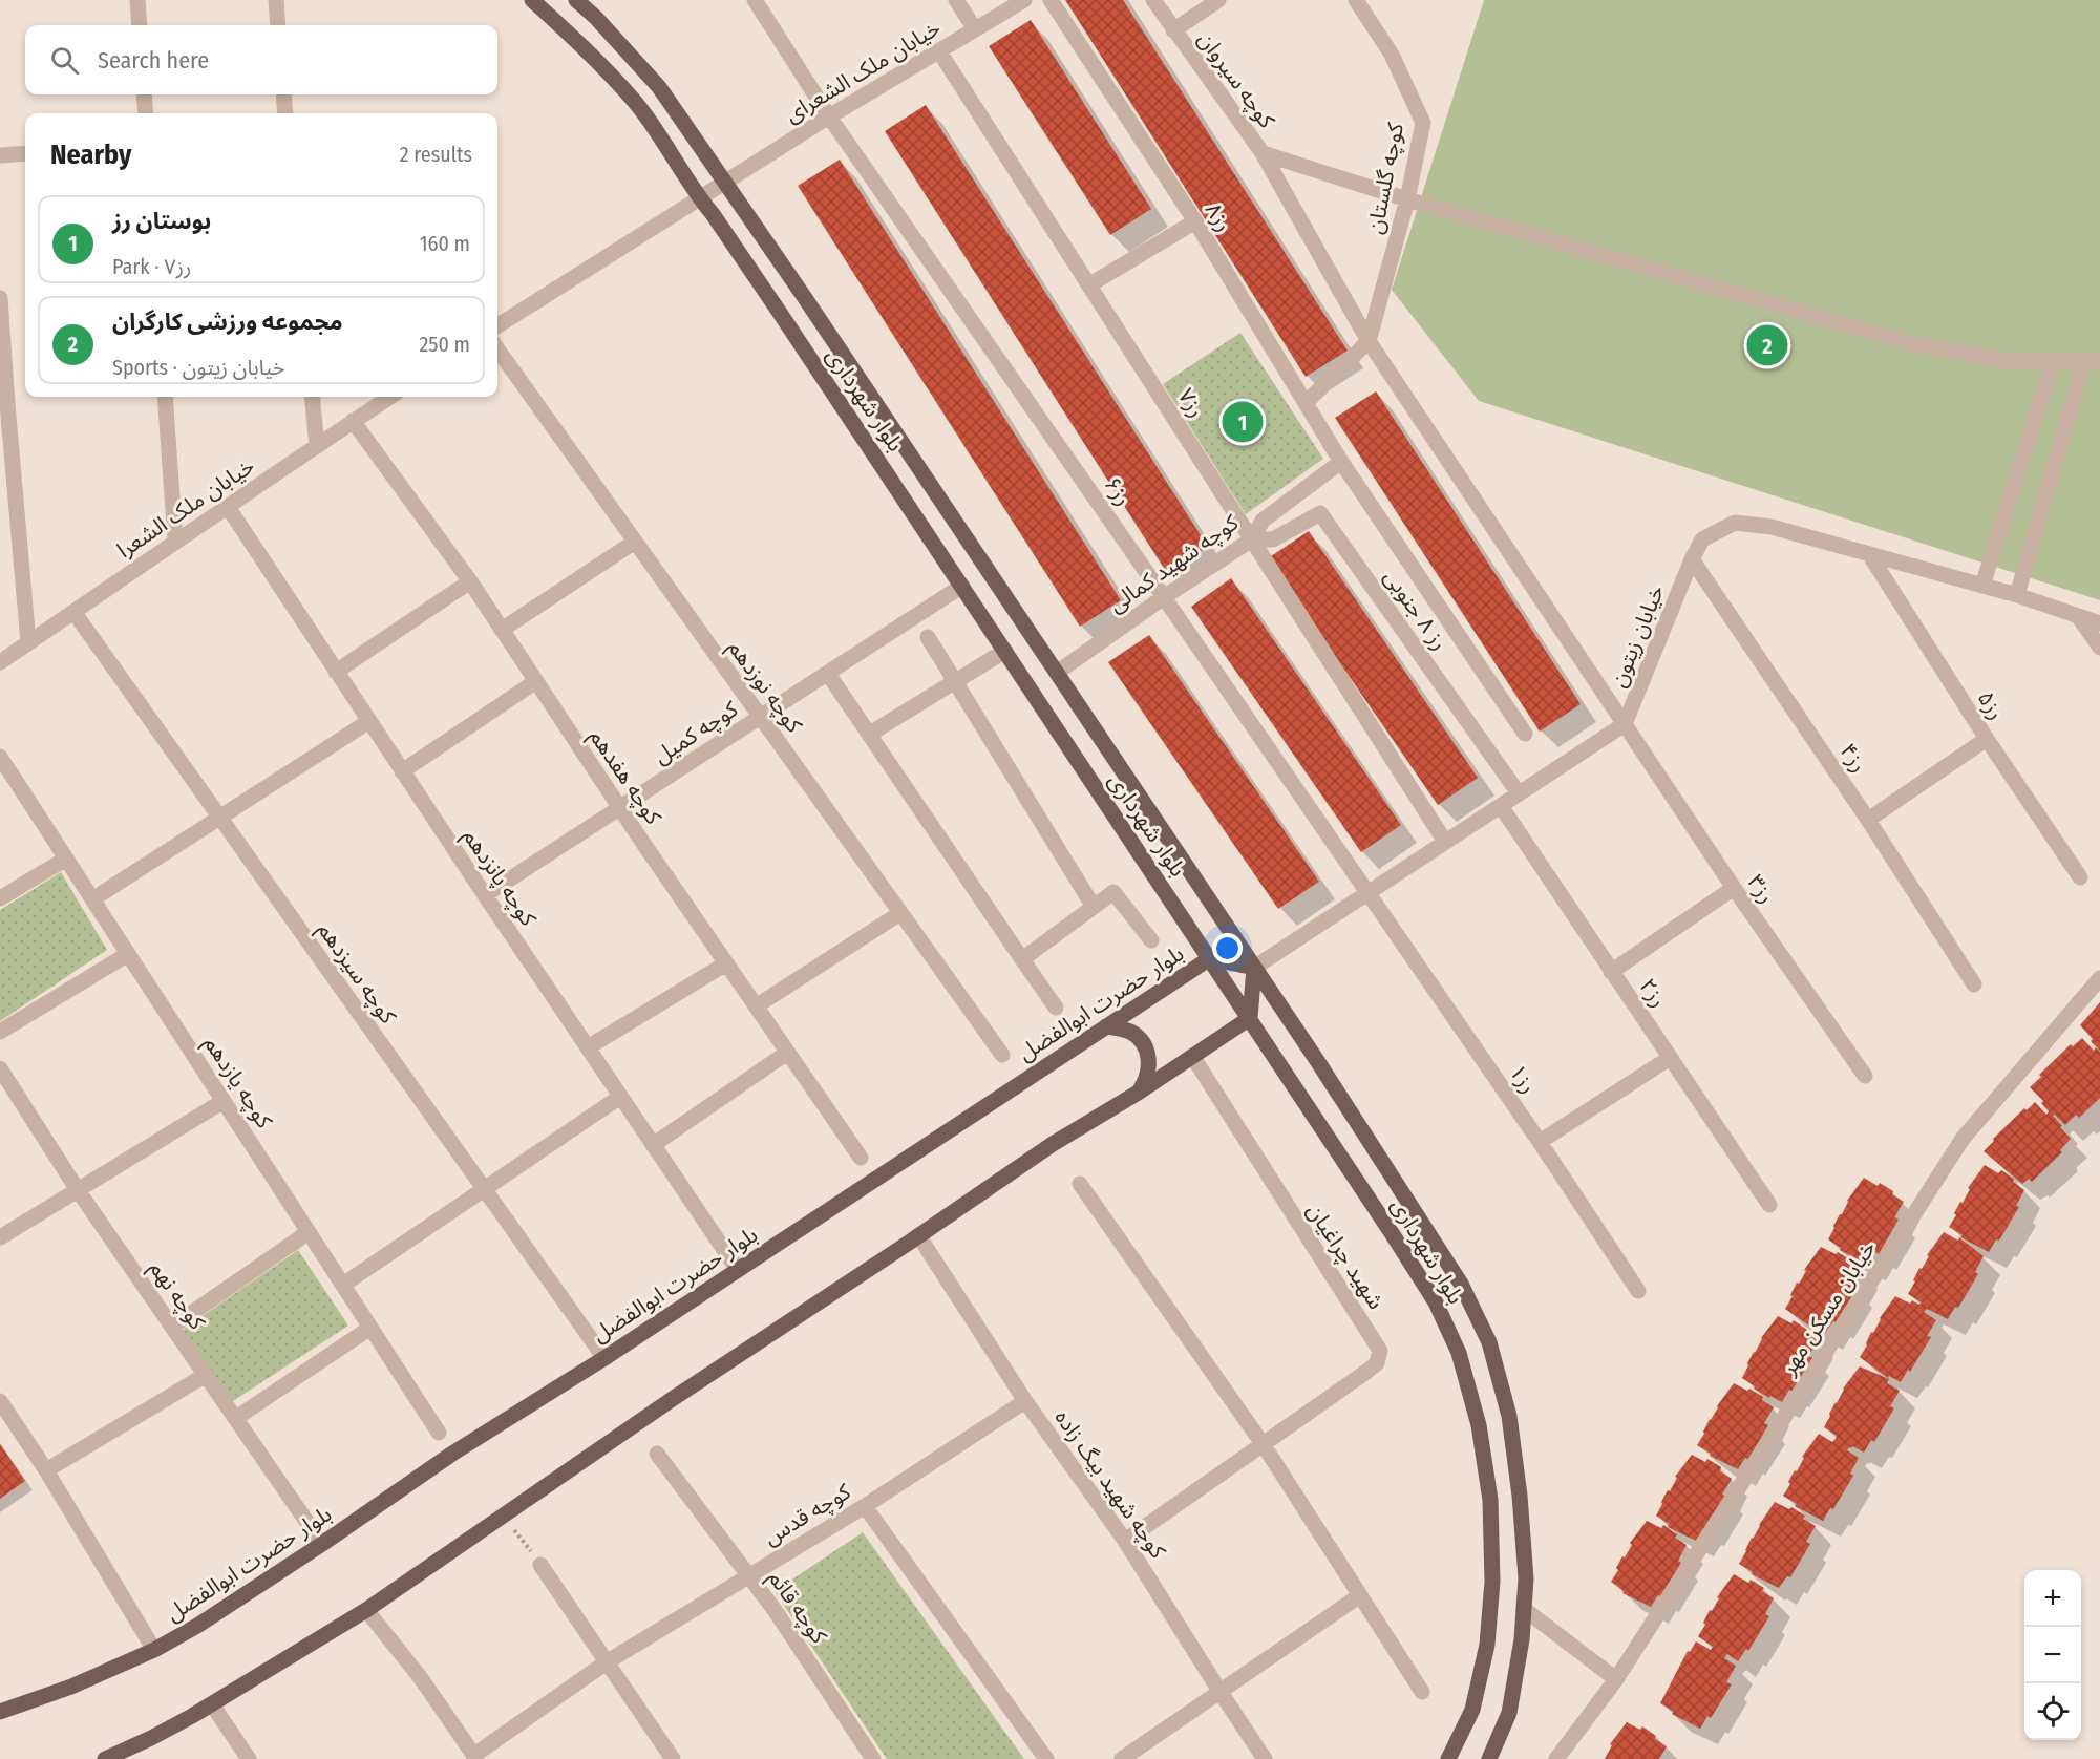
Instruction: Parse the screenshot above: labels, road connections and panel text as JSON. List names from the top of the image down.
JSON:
{
  "streets": {
    "main road": ["بلوار شهرداری", "بلوار حضرت ابوالفضل"],
    "street": [
      "خیابان ملک الشعرای",
      "کوچه سیروان",
      "کوچه گلستان",
      "رز۸",
      "رز۷",
      "رز۶",
      "خیابان ملک الشعرا",
      "کوچه شهید کمالی",
      "رز ۸ جنوبی",
      "خیابان زیتون",
      "کوچه نوزدهم",
      "رز۵",
      "کوچه کمیل",
      "رز۴",
      "کوچه هفدهم",
      "کوچه پانزدهم",
      "رز۳",
      "کوچه سیزدهم",
      "رز۲",
      "رز۱",
      "کوچه یازدهم",
      "شهید چراغیان",
      "کوچه نهم",
      "خیابان مسکن مهر",
      "کوچه شهید بیگ زاده",
      "کوچه قدس",
      "کوچه قائم"
    ]
  },
  "crossings": [
    ["خیابان ملک الشعرای", "بلوار شهرداری"],
    ["خیابان ملک الشعرای", "رز۷"],
    ["خیابان ملک الشعرای", "رز۶"],
    ["کوچه سیروان", "کوچه گلستان"],
    ["کوچه سیروان", "رز۳"],
    ["کوچه گلستان", "رز۳"],
    ["رز۸", "کوچه شهید کمالی"],
    ["بلوار شهرداری", "کوچه شهید کمالی"],
    ["بلوار شهرداری", "کوچه کمیل"],
    ["بلوار شهرداری", "بلوار حضرت ابوالفضل"],
    ["رز۷", "کوچه شهید کمالی"],
    ["رز۷", "رز ۸ جنوبی"],
    ["رز۶", "کوچه شهید کمالی"],
    ["رز۶", "رز۱"],
    ["خیابان ملک الشعرا", "کوچه هفدهم"],
    ["خیابان ملک الشعرا", "کوچه پانزدهم"],
    ["خیابان ملک الشعرا", "کوچه سیزدهم"],
    ["کوچه شهید کمالی", "رز ۸ جنوبی"],
    ["خیابان زیتون", "رز۵"],
    ["خیابان زیتون", "رز۴"],
    ["خیابان زیتون", "رز۳"],
    ["کوچه نوزدهم", "کوچه کمیل"],
    ["کوچه کمیل", "کوچه هفدهم"],
    ["کوچه کمیل", "کوچه پانزدهم"],
    ["کوچه پانزدهم", "بلوار حضرت ابوالفضل"],
    ["کوچه سیزدهم", "بلوار حضرت ابوالفضل"],
    ["بلوار حضرت ابوالفضل", "کوچه نهم"],
    ["شهید چراغیان", "کوچه شهید بیگ زاده"],
    ["کوچه شهید بیگ زاده", "کوچه قدس"],
    ["کوچه قدس", "کوچه قائم"]
  ],
  "page": {
    "search": "Search here",
    "heading": ["Nearby", "2 results"],
    "list": [
      {
        "mark": "1",
        "name": "بوستان رز",
        "note": "Park · رز۷",
        "value": "160 m"
      },
      {
        "mark": "2",
        "name": "مجموعه ورزشی کارگران",
        "note": "Sports · خیابان زیتون",
        "value": "250 m"
      }
    ],
    "pins": ["2", "1"],
    "map_buttons": ["+", "−"]
  }
}
